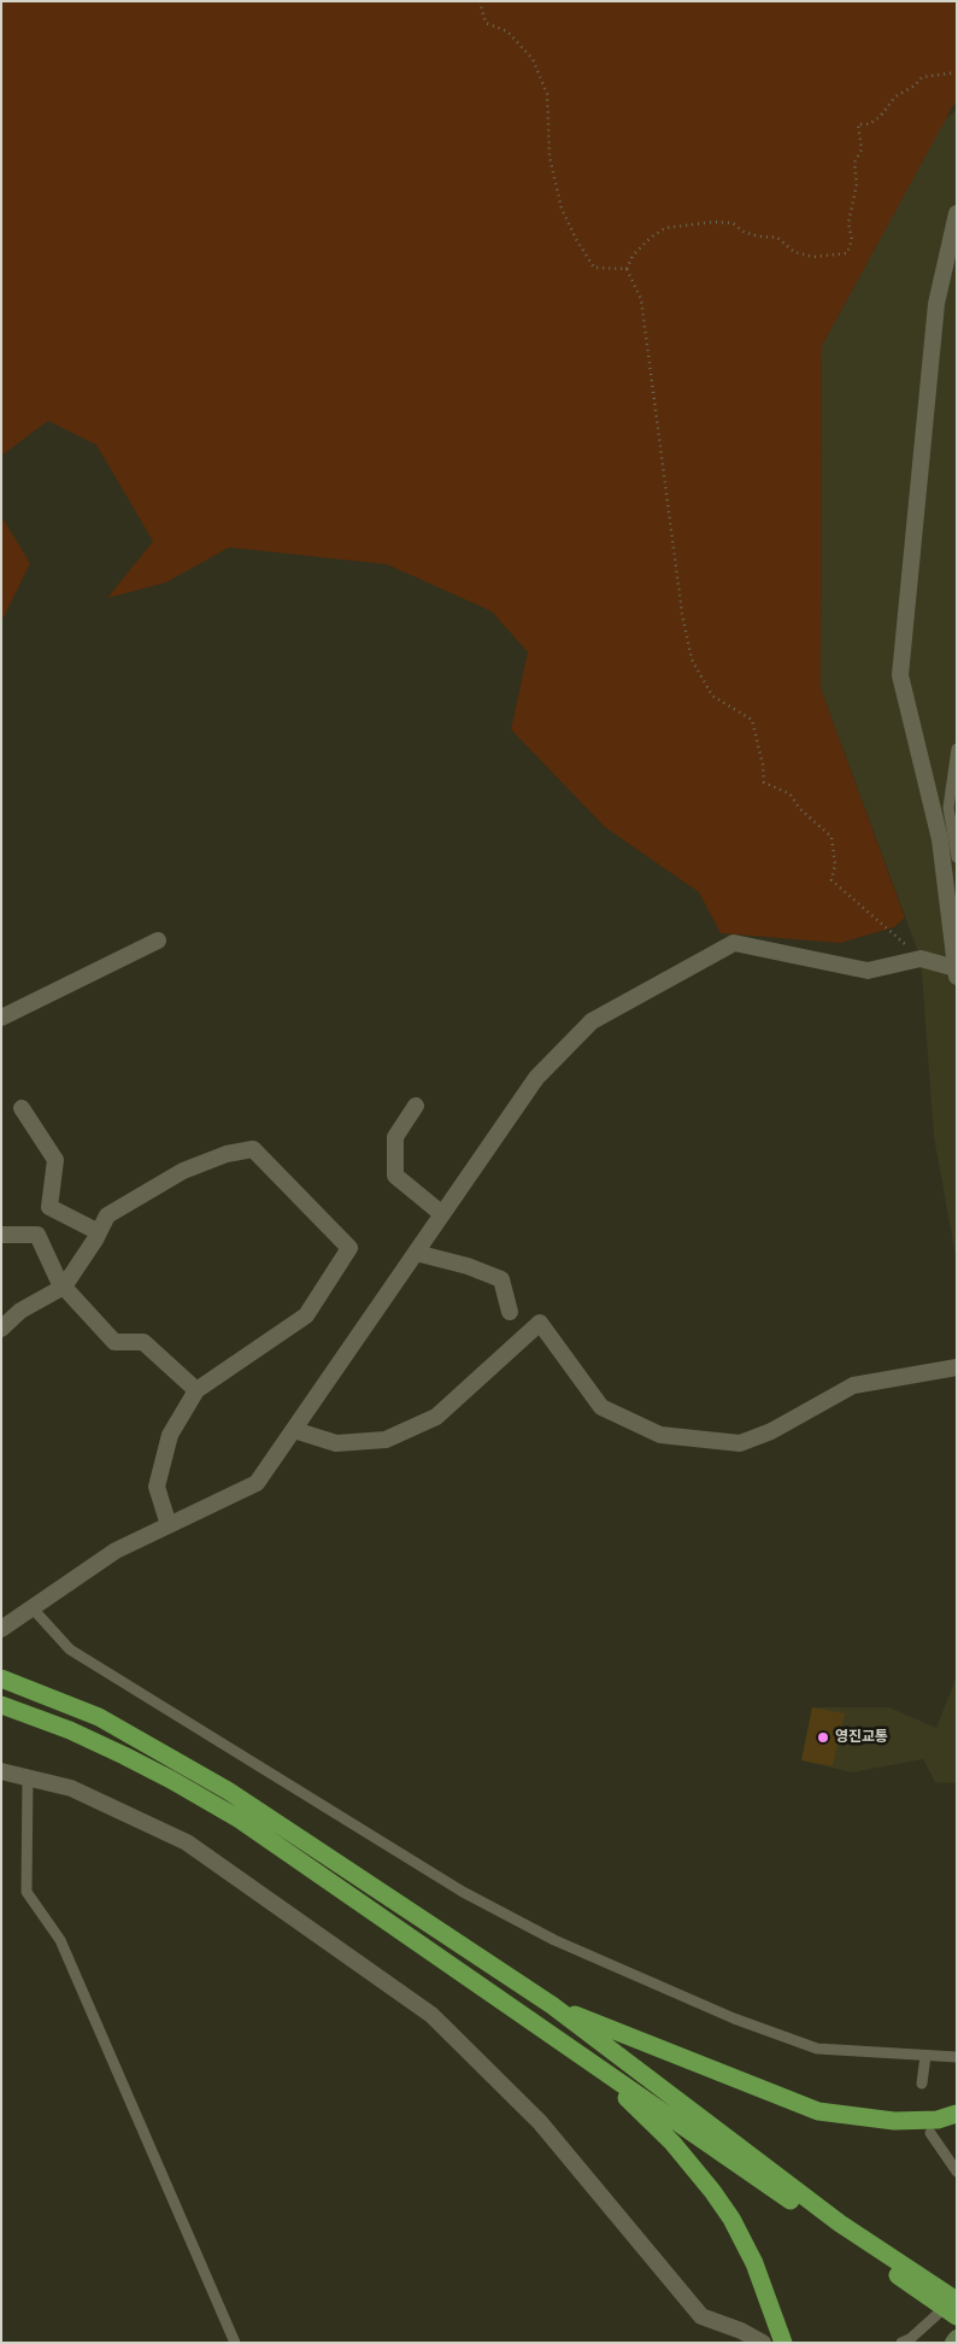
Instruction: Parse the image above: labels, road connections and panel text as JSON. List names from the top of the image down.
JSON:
{
  "places": ["영진교통"]
}
